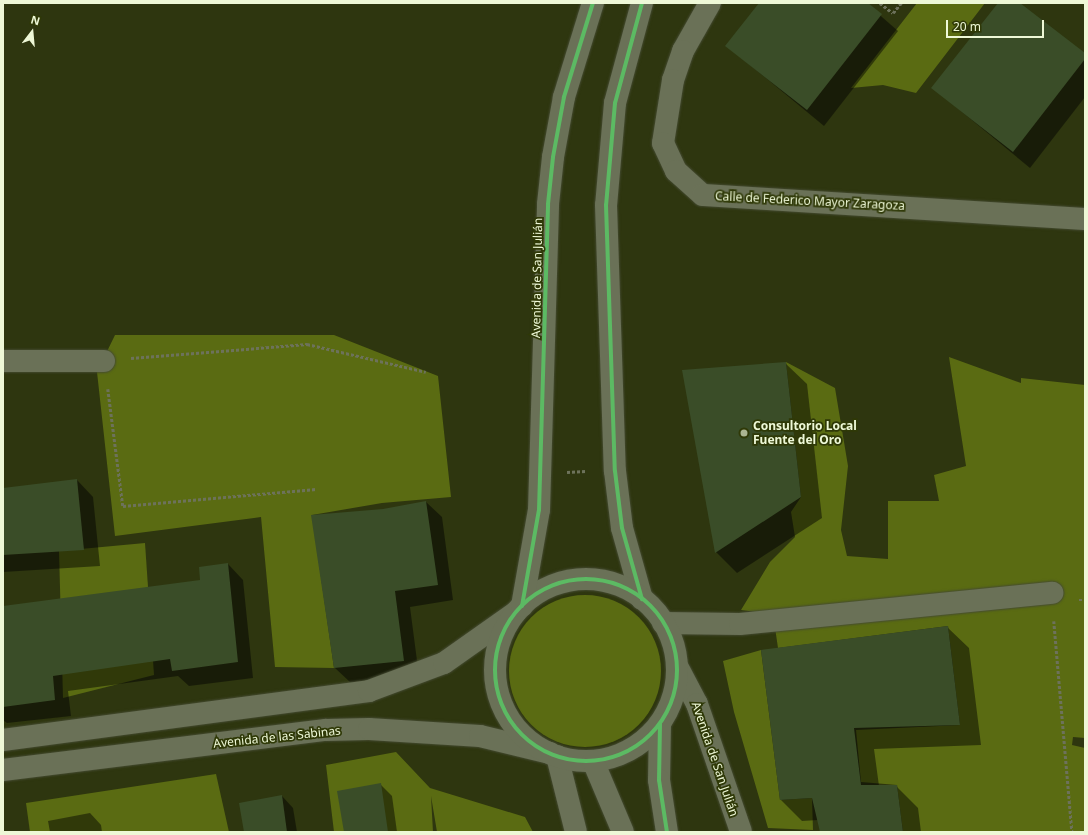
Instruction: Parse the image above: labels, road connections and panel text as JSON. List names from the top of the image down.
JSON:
{
  "streets": {
    "street": ["Calle de Federico Mayor Zaragoza", "Avenida de San Julián", "Avenida de las Sabinas"]
  },
  "crossings": [
    ["Avenida de San Julián", "Avenida de las Sabinas"]
  ],
  "places": ["Consultorio Local Fuente del Oro"],
  "scale_bar": "20 m",
  "north": "top"
}
